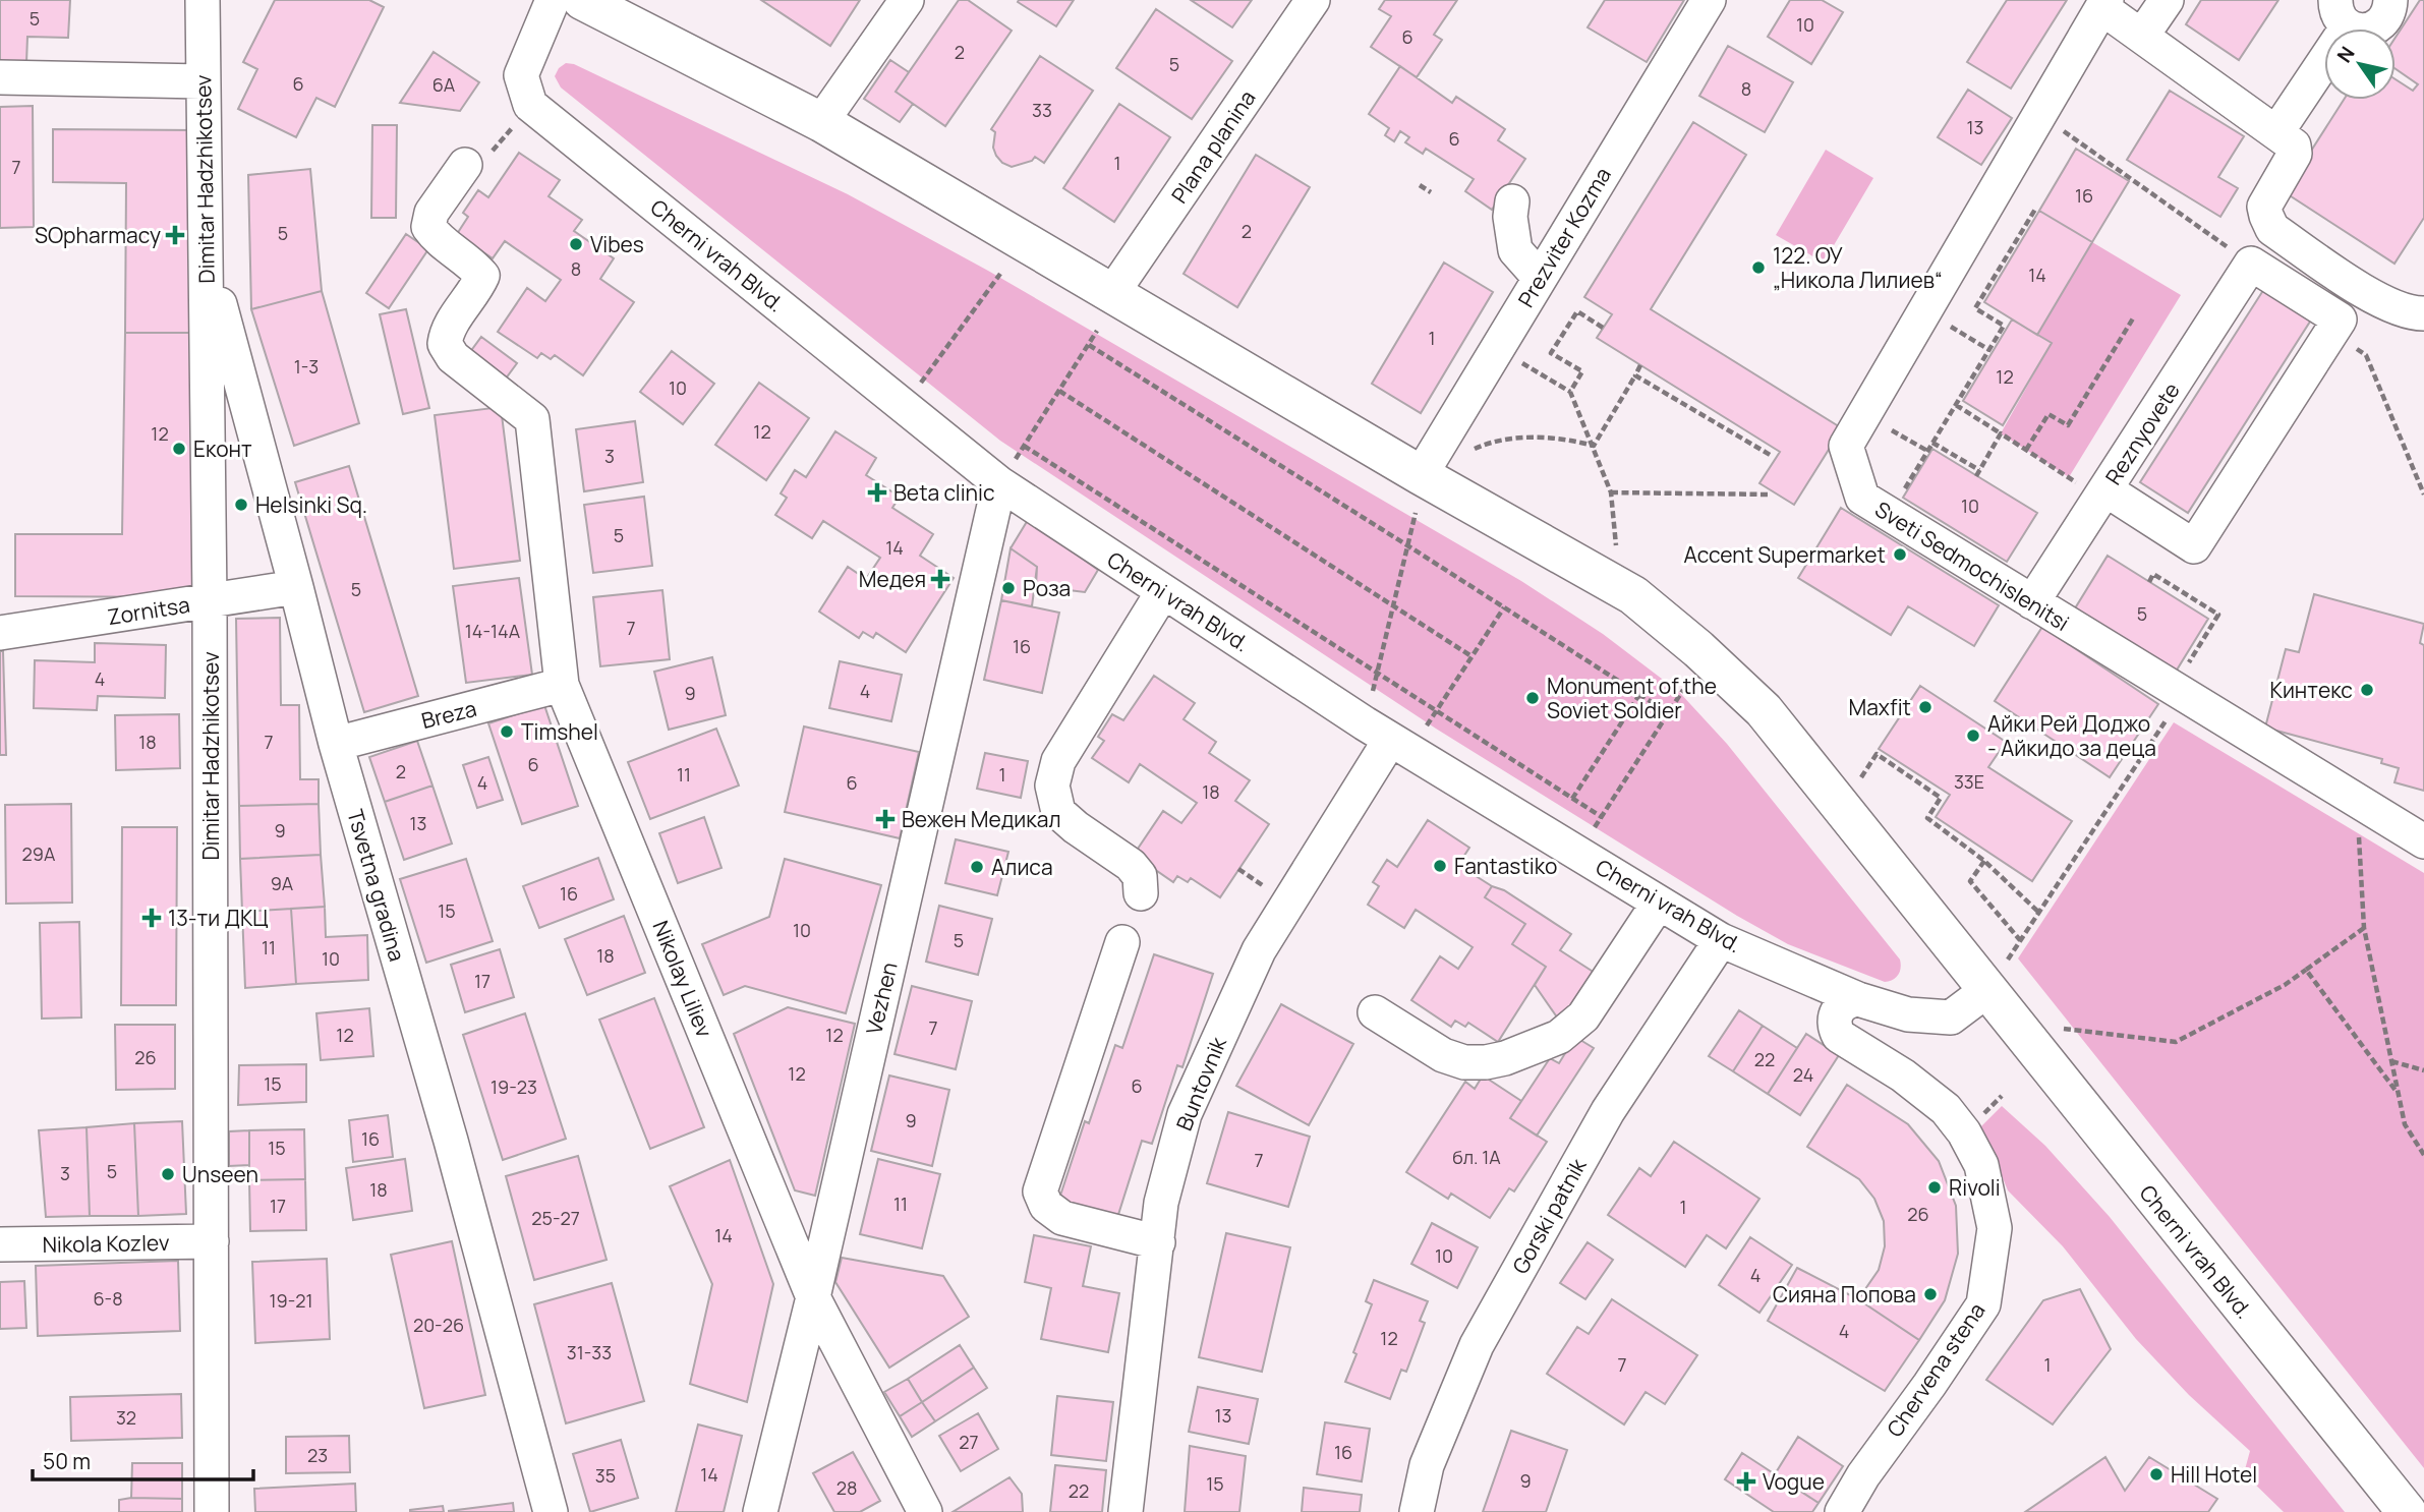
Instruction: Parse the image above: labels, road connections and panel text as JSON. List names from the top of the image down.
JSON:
{
  "streets": {
    "main road": ["Cherni vrah Blvd."],
    "street": [
      "Plana planina",
      "Dimitar Hadzhikotsev",
      "Prezviter Kozma",
      "Reznyovete",
      "Sveti Sedmochislenitsi",
      "Zornitsa",
      "Breza",
      "Tsvetna gradina",
      "Nikolay Liliev",
      "Vezhen",
      "Buntovnik",
      "Gorski patnik",
      "Nikola Kozlev",
      "Chervena stena"
    ]
  },
  "crossings": [
    ["Plana planina", "Cherni vrah Blvd."],
    ["Dimitar Hadzhikotsev", "Zornitsa"],
    ["Dimitar Hadzhikotsev", "Tsvetna gradina"],
    ["Dimitar Hadzhikotsev", "Nikola Kozlev"],
    ["Prezviter Kozma", "Cherni vrah Blvd."],
    ["Cherni vrah Blvd.", "Vezhen"],
    ["Cherni vrah Blvd.", "Buntovnik"],
    ["Cherni vrah Blvd.", "Gorski patnik"],
    ["Cherni vrah Blvd.", "Chervena stena"],
    ["Reznyovete", "Sveti Sedmochislenitsi"],
    ["Zornitsa", "Tsvetna gradina"],
    ["Breza", "Tsvetna gradina"],
    ["Breza", "Nikolay Liliev"],
    ["Nikolay Liliev", "Vezhen"]
  ],
  "places": {
    "health": [
      "SOpharmacy",
      "Beta clinic",
      "Медея",
      "Вежен Медикал",
      "13-ти ДКЦ",
      "Vogue"
    ],
    "other": [
      "Vibes",
      "122. ОУ „Никола Лилиев“",
      "Еконт",
      "Helsinki Sq.",
      "Accent Supermarket",
      "Роза",
      "Кинтекс",
      "Monument of the Soviet Soldier",
      "Maxfit",
      "Timshel",
      "Айки Рей Доджо - Айкидо за деца",
      "Fantastiko",
      "Алиса",
      "Unseen",
      "Rivoli",
      "Сияна Попова",
      "Hill Hotel"
    ]
  },
  "house_numbers": [
    "5",
    "10",
    "6",
    "2",
    "5",
    "6",
    "6А",
    "8",
    "33",
    "13",
    "6",
    "1",
    "7",
    "16",
    "2",
    "5",
    "8",
    "14",
    "1",
    "1-3",
    "12",
    "10",
    "12",
    "12",
    "3",
    "10",
    "5",
    "14",
    "5",
    "5",
    "7",
    "14-14А",
    "16",
    "4",
    "4",
    "9",
    "18",
    "7",
    "6",
    "2",
    "11",
    "1",
    "33E",
    "4",
    "6",
    "18",
    "13",
    "9",
    "29А",
    "9А",
    "16",
    "15",
    "10",
    "5",
    "11",
    "18",
    "10",
    "17",
    "7",
    "12",
    "12",
    "26",
    "22",
    "12",
    "24",
    "15",
    "6",
    "19-23",
    "9",
    "16",
    "15",
    "бл. 1А",
    "7",
    "5",
    "3",
    "18",
    "11",
    "17",
    "1",
    "26",
    "25-27",
    "14",
    "10",
    "4",
    "6-8",
    "19-21",
    "20-26",
    "4",
    "12",
    "31-33",
    "7",
    "1",
    "13",
    "32",
    "27",
    "16",
    "23",
    "14",
    "35",
    "9",
    "15",
    "28",
    "22"
  ],
  "scale_bar": "50 m",
  "north": "top left"
}
